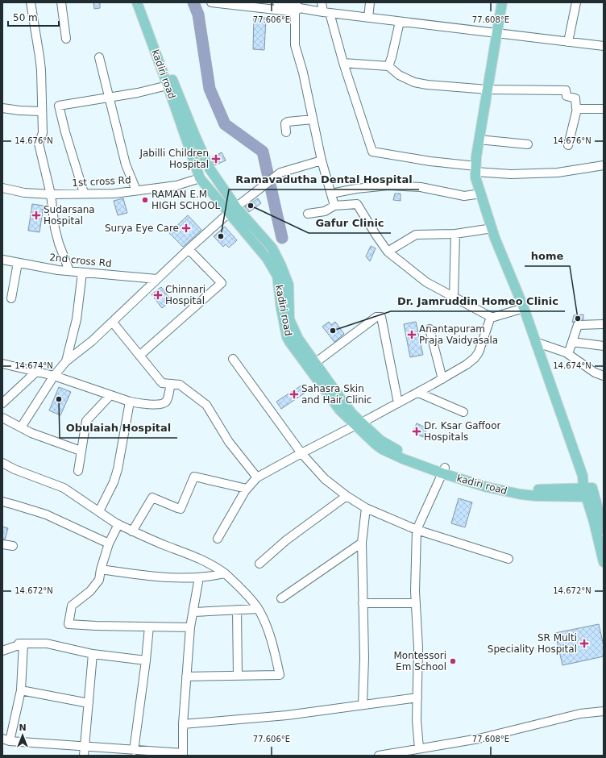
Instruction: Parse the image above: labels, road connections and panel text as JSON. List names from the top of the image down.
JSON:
{
  "streets": {
    "main road": ["kadiri road"],
    "street": ["1st cross Rd", "2nd cross Rd"]
  },
  "crossings": [
    ["kadiri road", "1st cross Rd"]
  ],
  "places": {
    "health": [
      "Jabilli Children Hospital",
      "Sudarsana Hospital",
      "Surya Eye Care",
      "Chinnari Hospital",
      "Anantapuram Praja Vaidyasala",
      "Sahasra Skin and Hair Clinic",
      "Dr. Ksar Gaffoor Hospitals",
      "SR Multi Speciality Hospital"
    ],
    "other": [
      "RAMAN E.M HIGH SCHOOL",
      "Gafur Clinic",
      "Ramavadutha Dental Hospital",
      "home",
      "Dr. Jamruddin Homeo Clinic",
      "Obulaiah Hospital",
      "Montessori Em School"
    ]
  },
  "scale_bar": "50 m",
  "north": "top",
  "coordinates": [
    "77.606°E",
    "77.608°E",
    "14.676°N",
    "14.674°N",
    "14.672°N"
  ]
}
